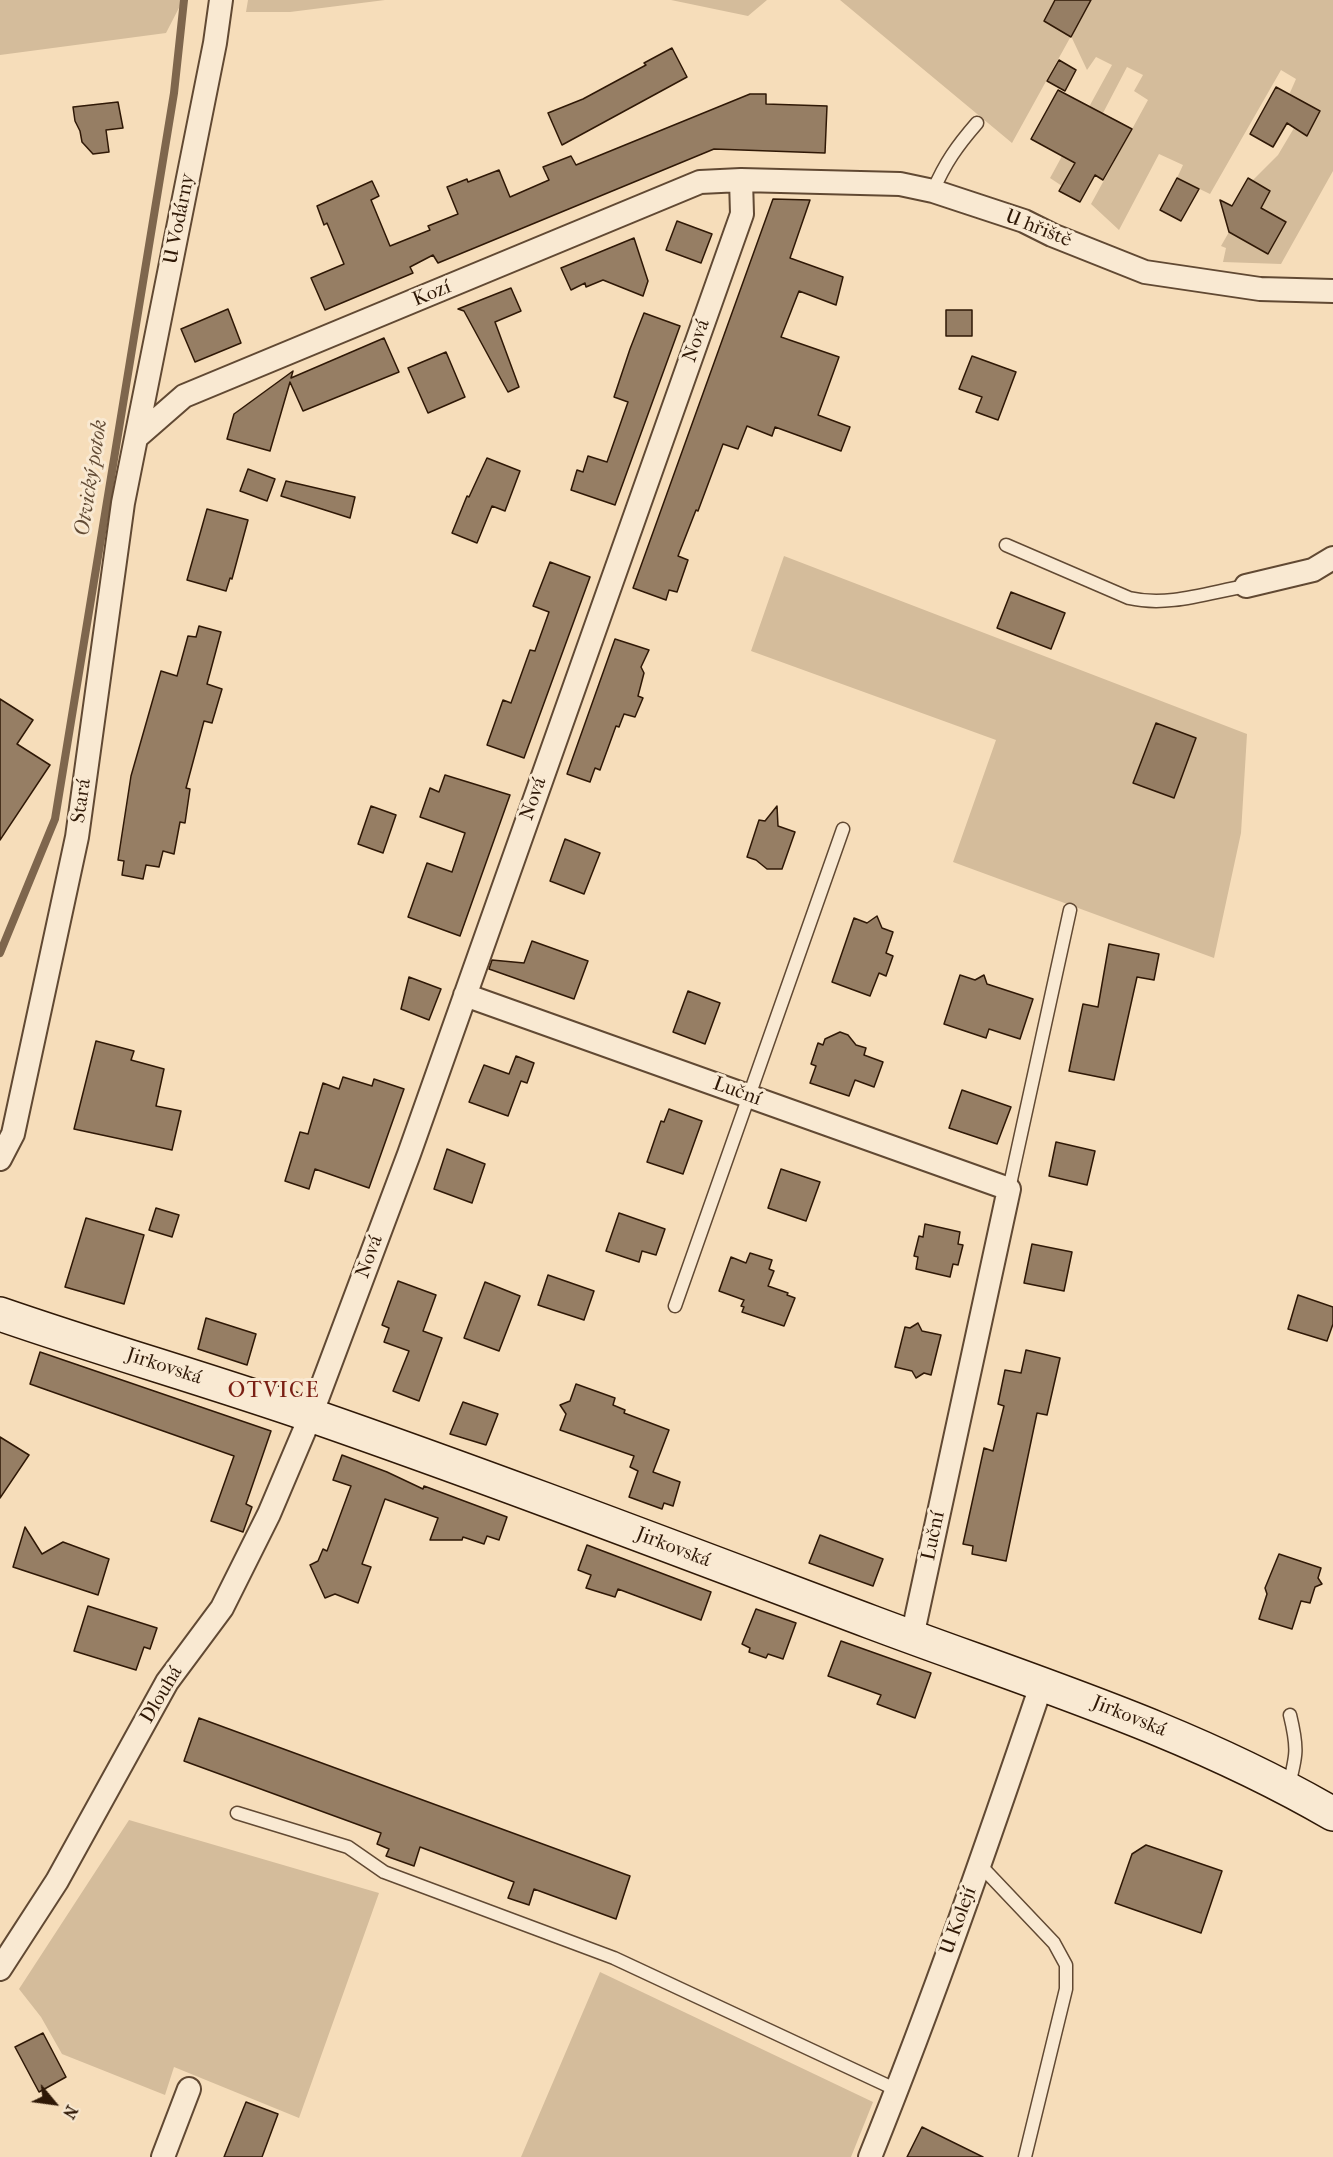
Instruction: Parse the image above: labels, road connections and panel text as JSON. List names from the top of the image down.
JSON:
{
  "streets": {
    "main road": ["Jirkovská"],
    "street": [
      "U Vodárny",
      "U hřiště",
      "Kozí",
      "Nová",
      "Stará",
      "Luční",
      "Dlouhá",
      "U Kolejí"
    ]
  },
  "crossings": [
    ["U Vodárny", "Kozí"],
    ["U Vodárny", "Stará"],
    ["U hřiště", "Kozí"],
    ["U hřiště", "Nová"],
    ["Kozí", "Nová"],
    ["Kozí", "Stará"],
    ["Nová", "Luční"],
    ["Nová", "Jirkovská"],
    ["Nová", "Dlouhá"],
    ["Luční", "Jirkovská"],
    ["Jirkovská", "Dlouhá"],
    ["Jirkovská", "U Kolejí"]
  ],
  "districts": ["OTVICE"],
  "water": ["Otvický potok"],
  "north": "bottom right"
}
